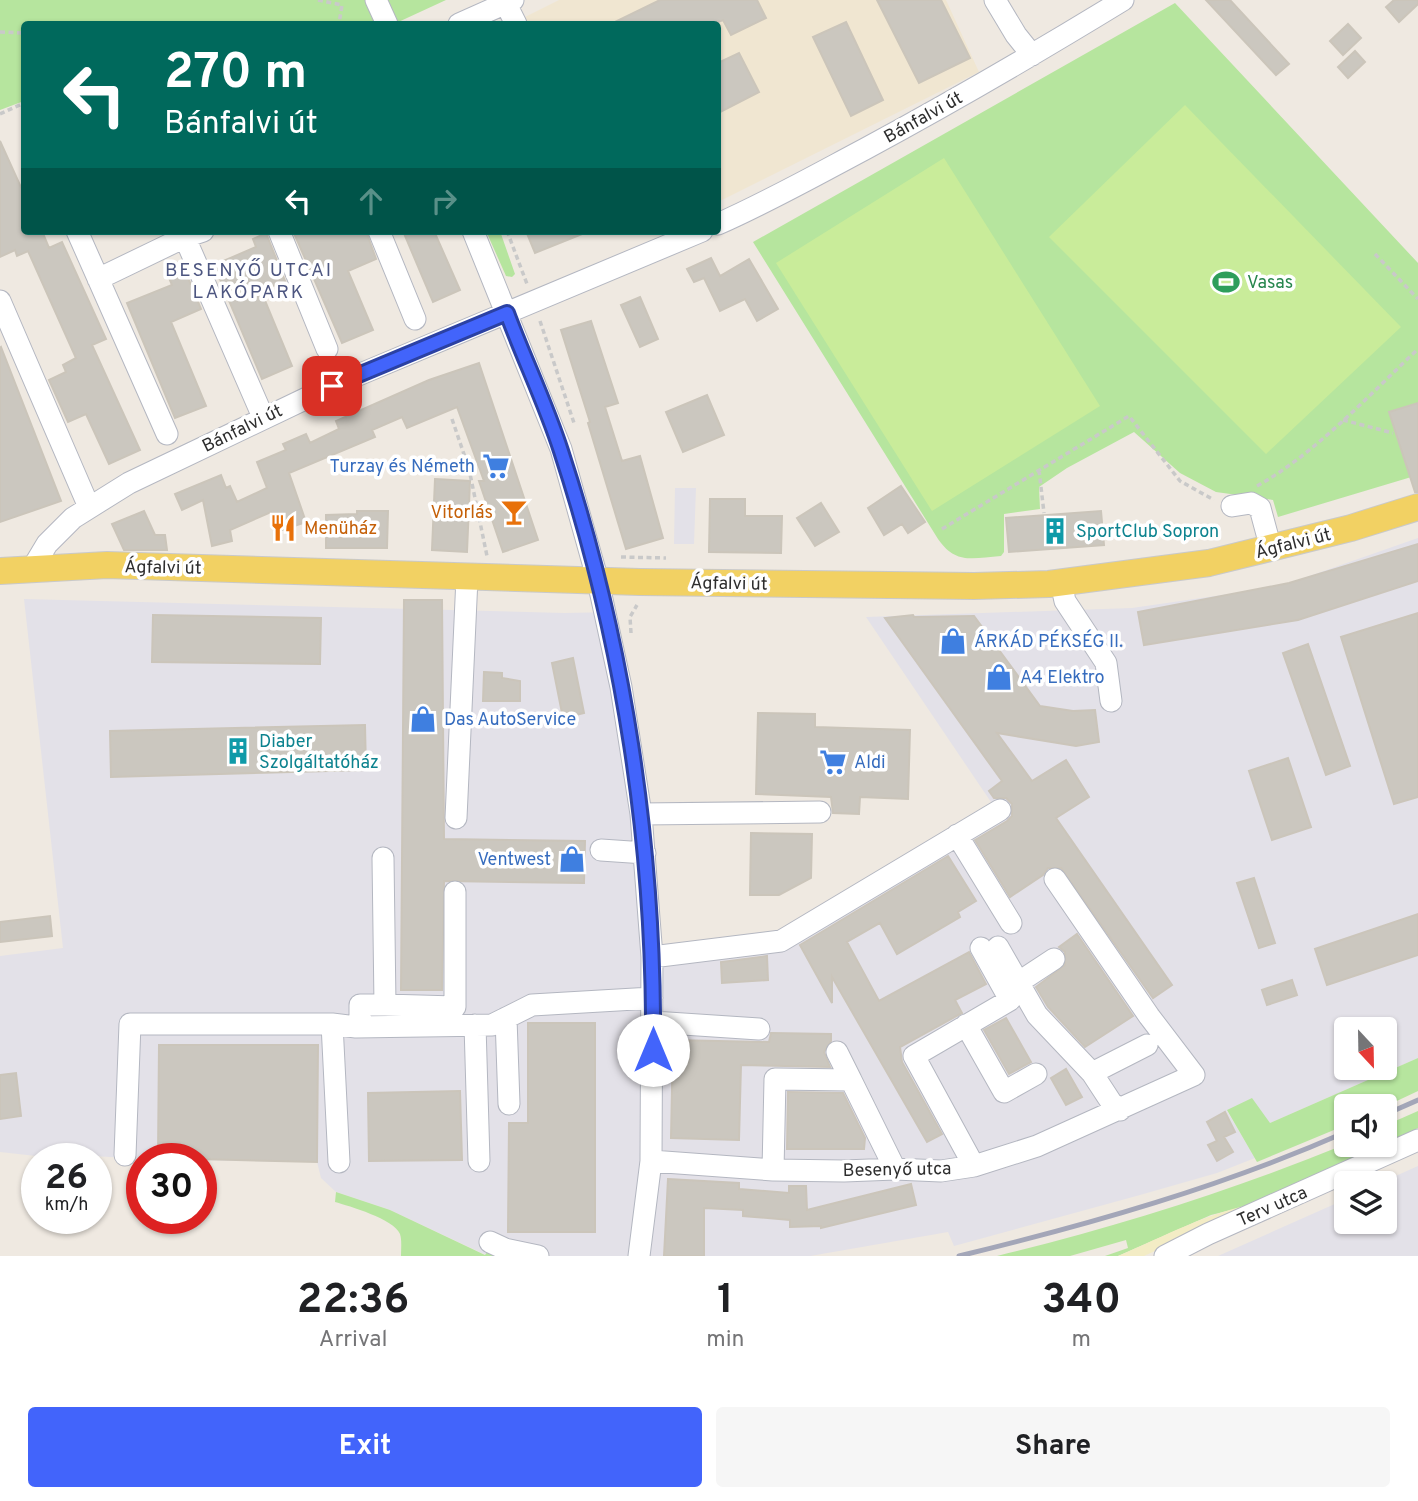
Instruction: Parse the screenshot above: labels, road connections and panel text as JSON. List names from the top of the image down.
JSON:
{
  "streets": {
    "main road": ["Ágfalvi út"],
    "street": ["Bánfalvi út", "Besenyő utca", "Terv utca"]
  },
  "crossings": [
    ["Bánfalvi út", "Ágfalvi út"]
  ],
  "districts": ["BESENYŐ UTCAI LAKÓPARK"],
  "places": {
    "sports": ["Vasas"],
    "supermarket": ["Turzay és Németh", "Aldi"],
    "bar": ["Vitorlás"],
    "restaurant": ["Menüház"],
    "building": ["SportClub Sopron", "Diaber Szolgáltatóház"],
    "shop": [
      "ÁRKÁD PÉKSÉG II.",
      "A4 Elektro",
      "Das AutoService",
      "Ventwest"
    ]
  },
  "north": "bottom",
  "page": {
    "turn": ["270 m", "Bánfalvi út"],
    "speed": "26 km/h",
    "limit": "30",
    "eta": [
      "22:36",
      "Arrival",
      "1",
      "min",
      "340",
      "m"
    ],
    "buttons": ["Exit", "Share"]
  }
}
